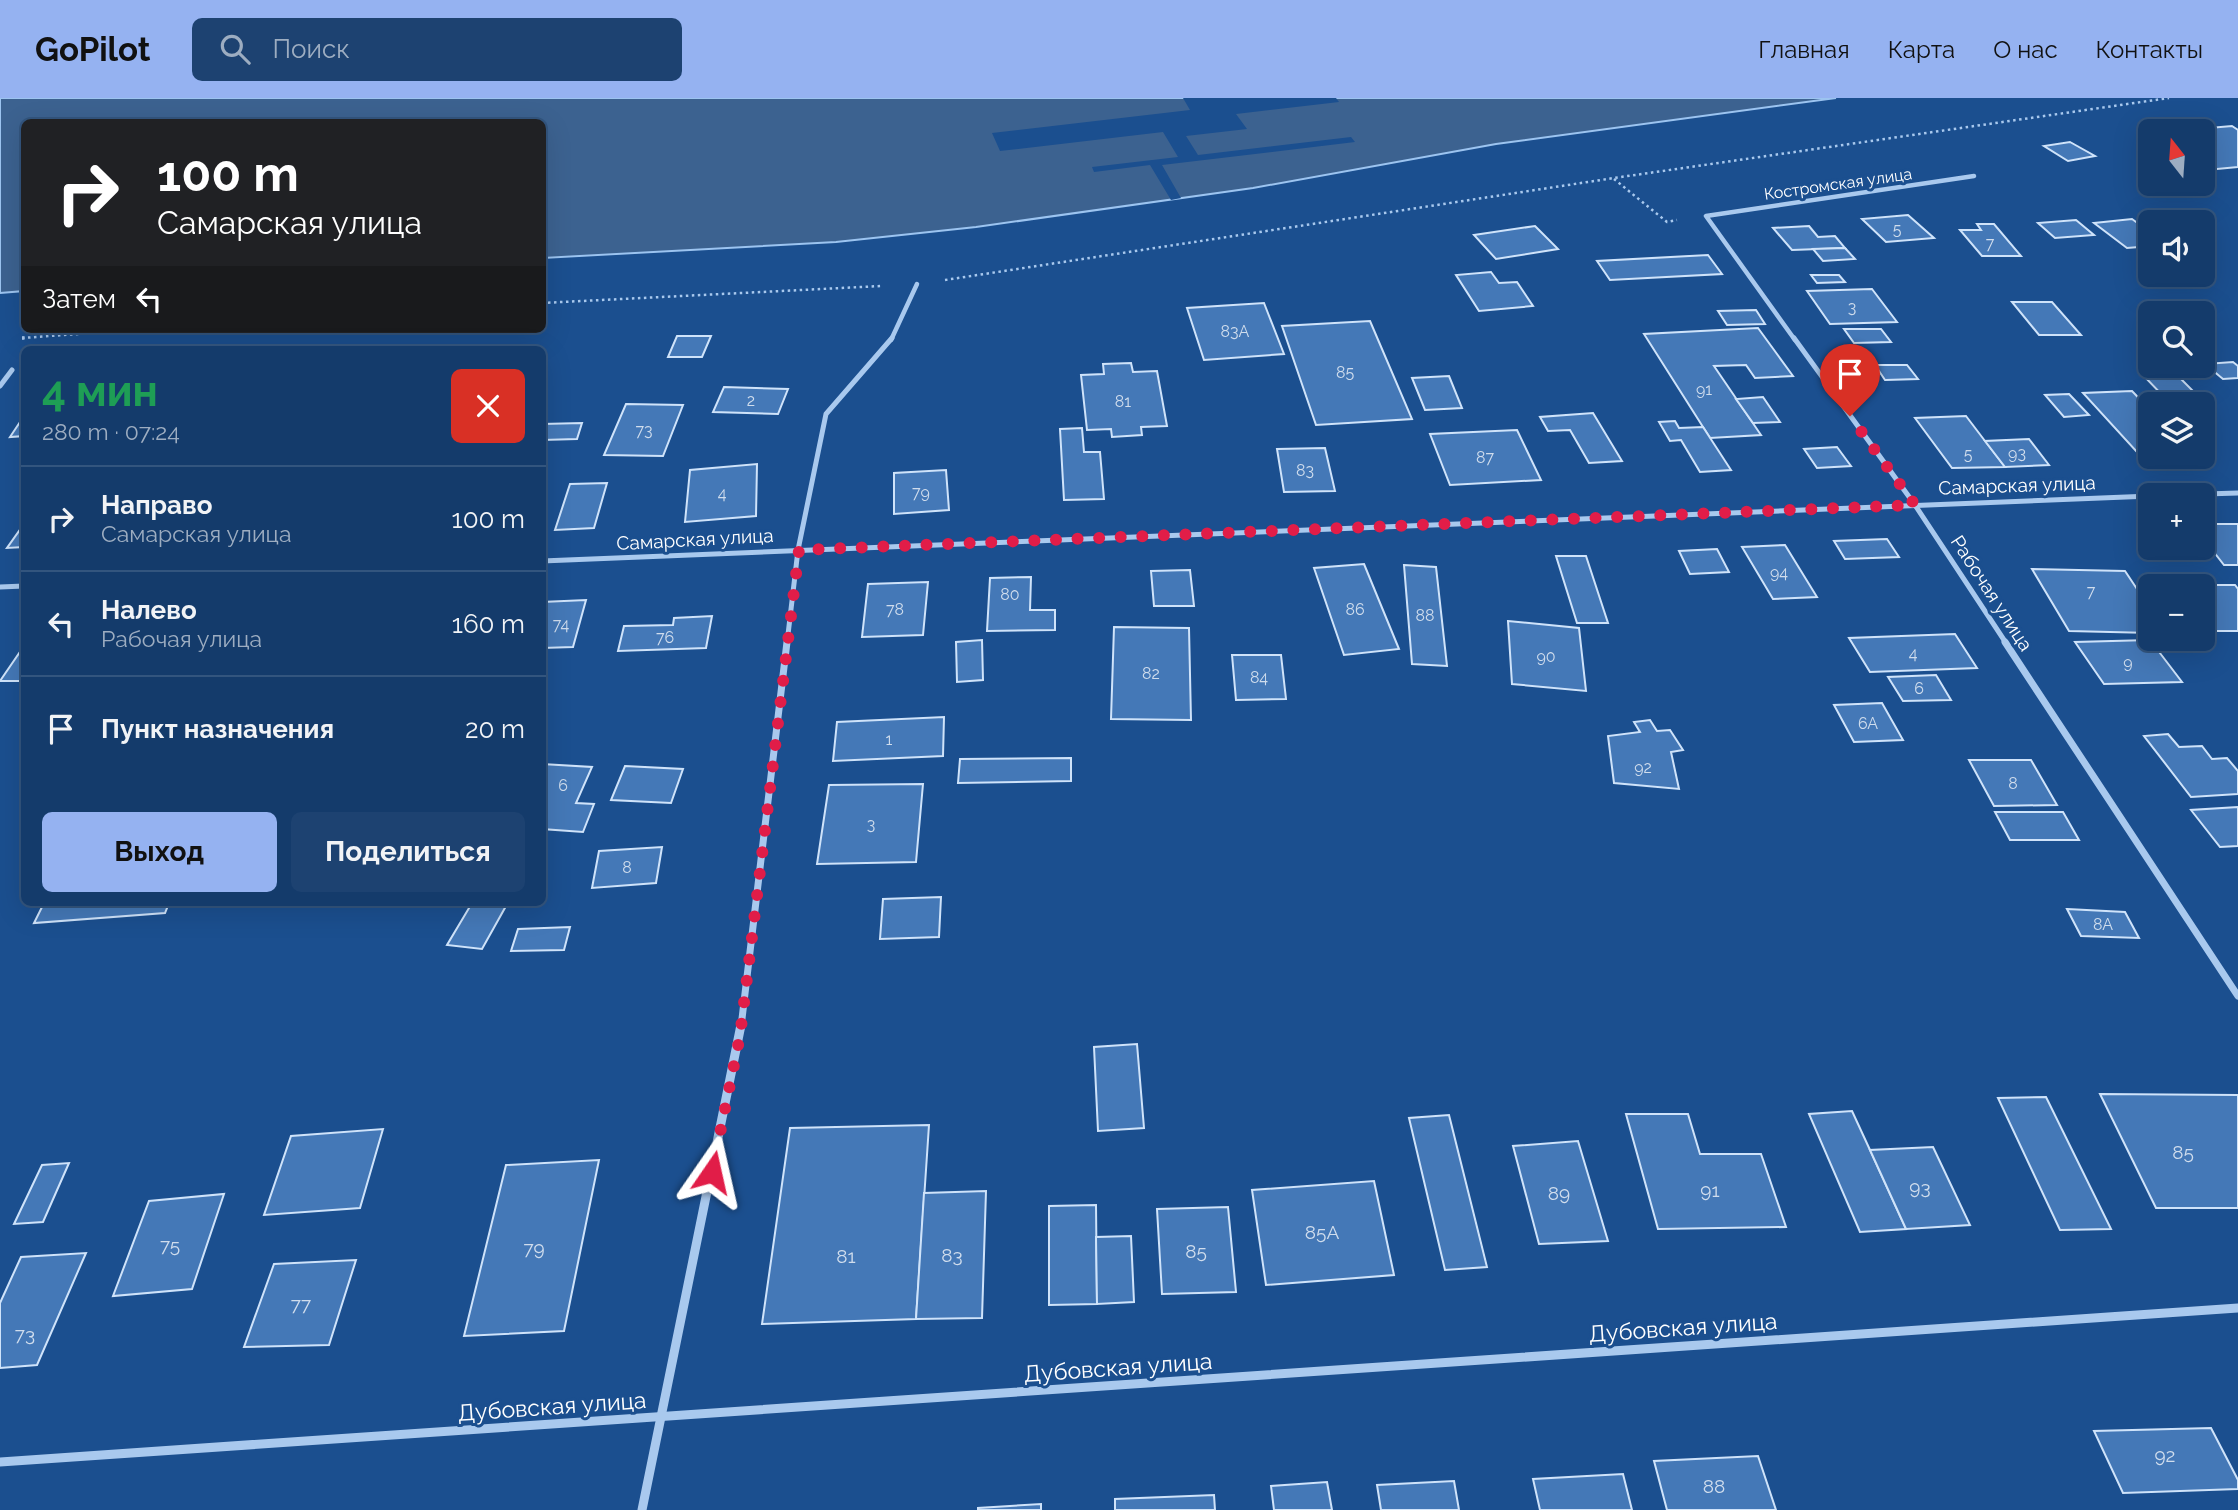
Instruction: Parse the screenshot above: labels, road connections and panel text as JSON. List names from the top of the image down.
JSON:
{
  "streets": {
    "street": [
      "Костромская улица",
      "Самарская улица",
      "Рабочая улица",
      "Дубовская улица"
    ]
  },
  "crossings": [
    ["Костромская улица", "Рабочая улица"],
    ["Самарская улица", "Рабочая улица"]
  ],
  "house_numbers": [
    "5",
    "7",
    "3",
    "83А",
    "85",
    "91",
    "2",
    "81",
    "73",
    "93",
    "5",
    "87",
    "83",
    "79",
    "4",
    "94",
    "7",
    "80",
    "78",
    "86",
    "88",
    "74",
    "76",
    "4",
    "90",
    "9",
    "82",
    "84",
    "6",
    "6А",
    "1",
    "92",
    "8",
    "6",
    "3",
    "8",
    "8А",
    "85",
    "93",
    "91",
    "89",
    "85А",
    "75",
    "79",
    "85",
    "83",
    "81",
    "77",
    "73",
    "92",
    "88"
  ],
  "north": "top",
  "page": {
    "header": "GoPilot",
    "search": "Поиск",
    "nav": [
      "Главная",
      "Карта",
      "О нас",
      "Контакты"
    ],
    "map_buttons": ["+", "−"],
    "turn": ["100 m", "Самарская улица"],
    "then": "Затем",
    "heading": ["4 мин", "280 m · 07:24"],
    "list": [
      {
        "name": "Направо",
        "note": "Самарская улица",
        "value": "100 m"
      },
      {
        "name": "Налево",
        "note": "Рабочая улица",
        "value": "160 m"
      },
      {
        "name": "Пункт назначения",
        "value": "20 m"
      }
    ],
    "buttons": ["Выход", "Поделиться"]
  }
}
